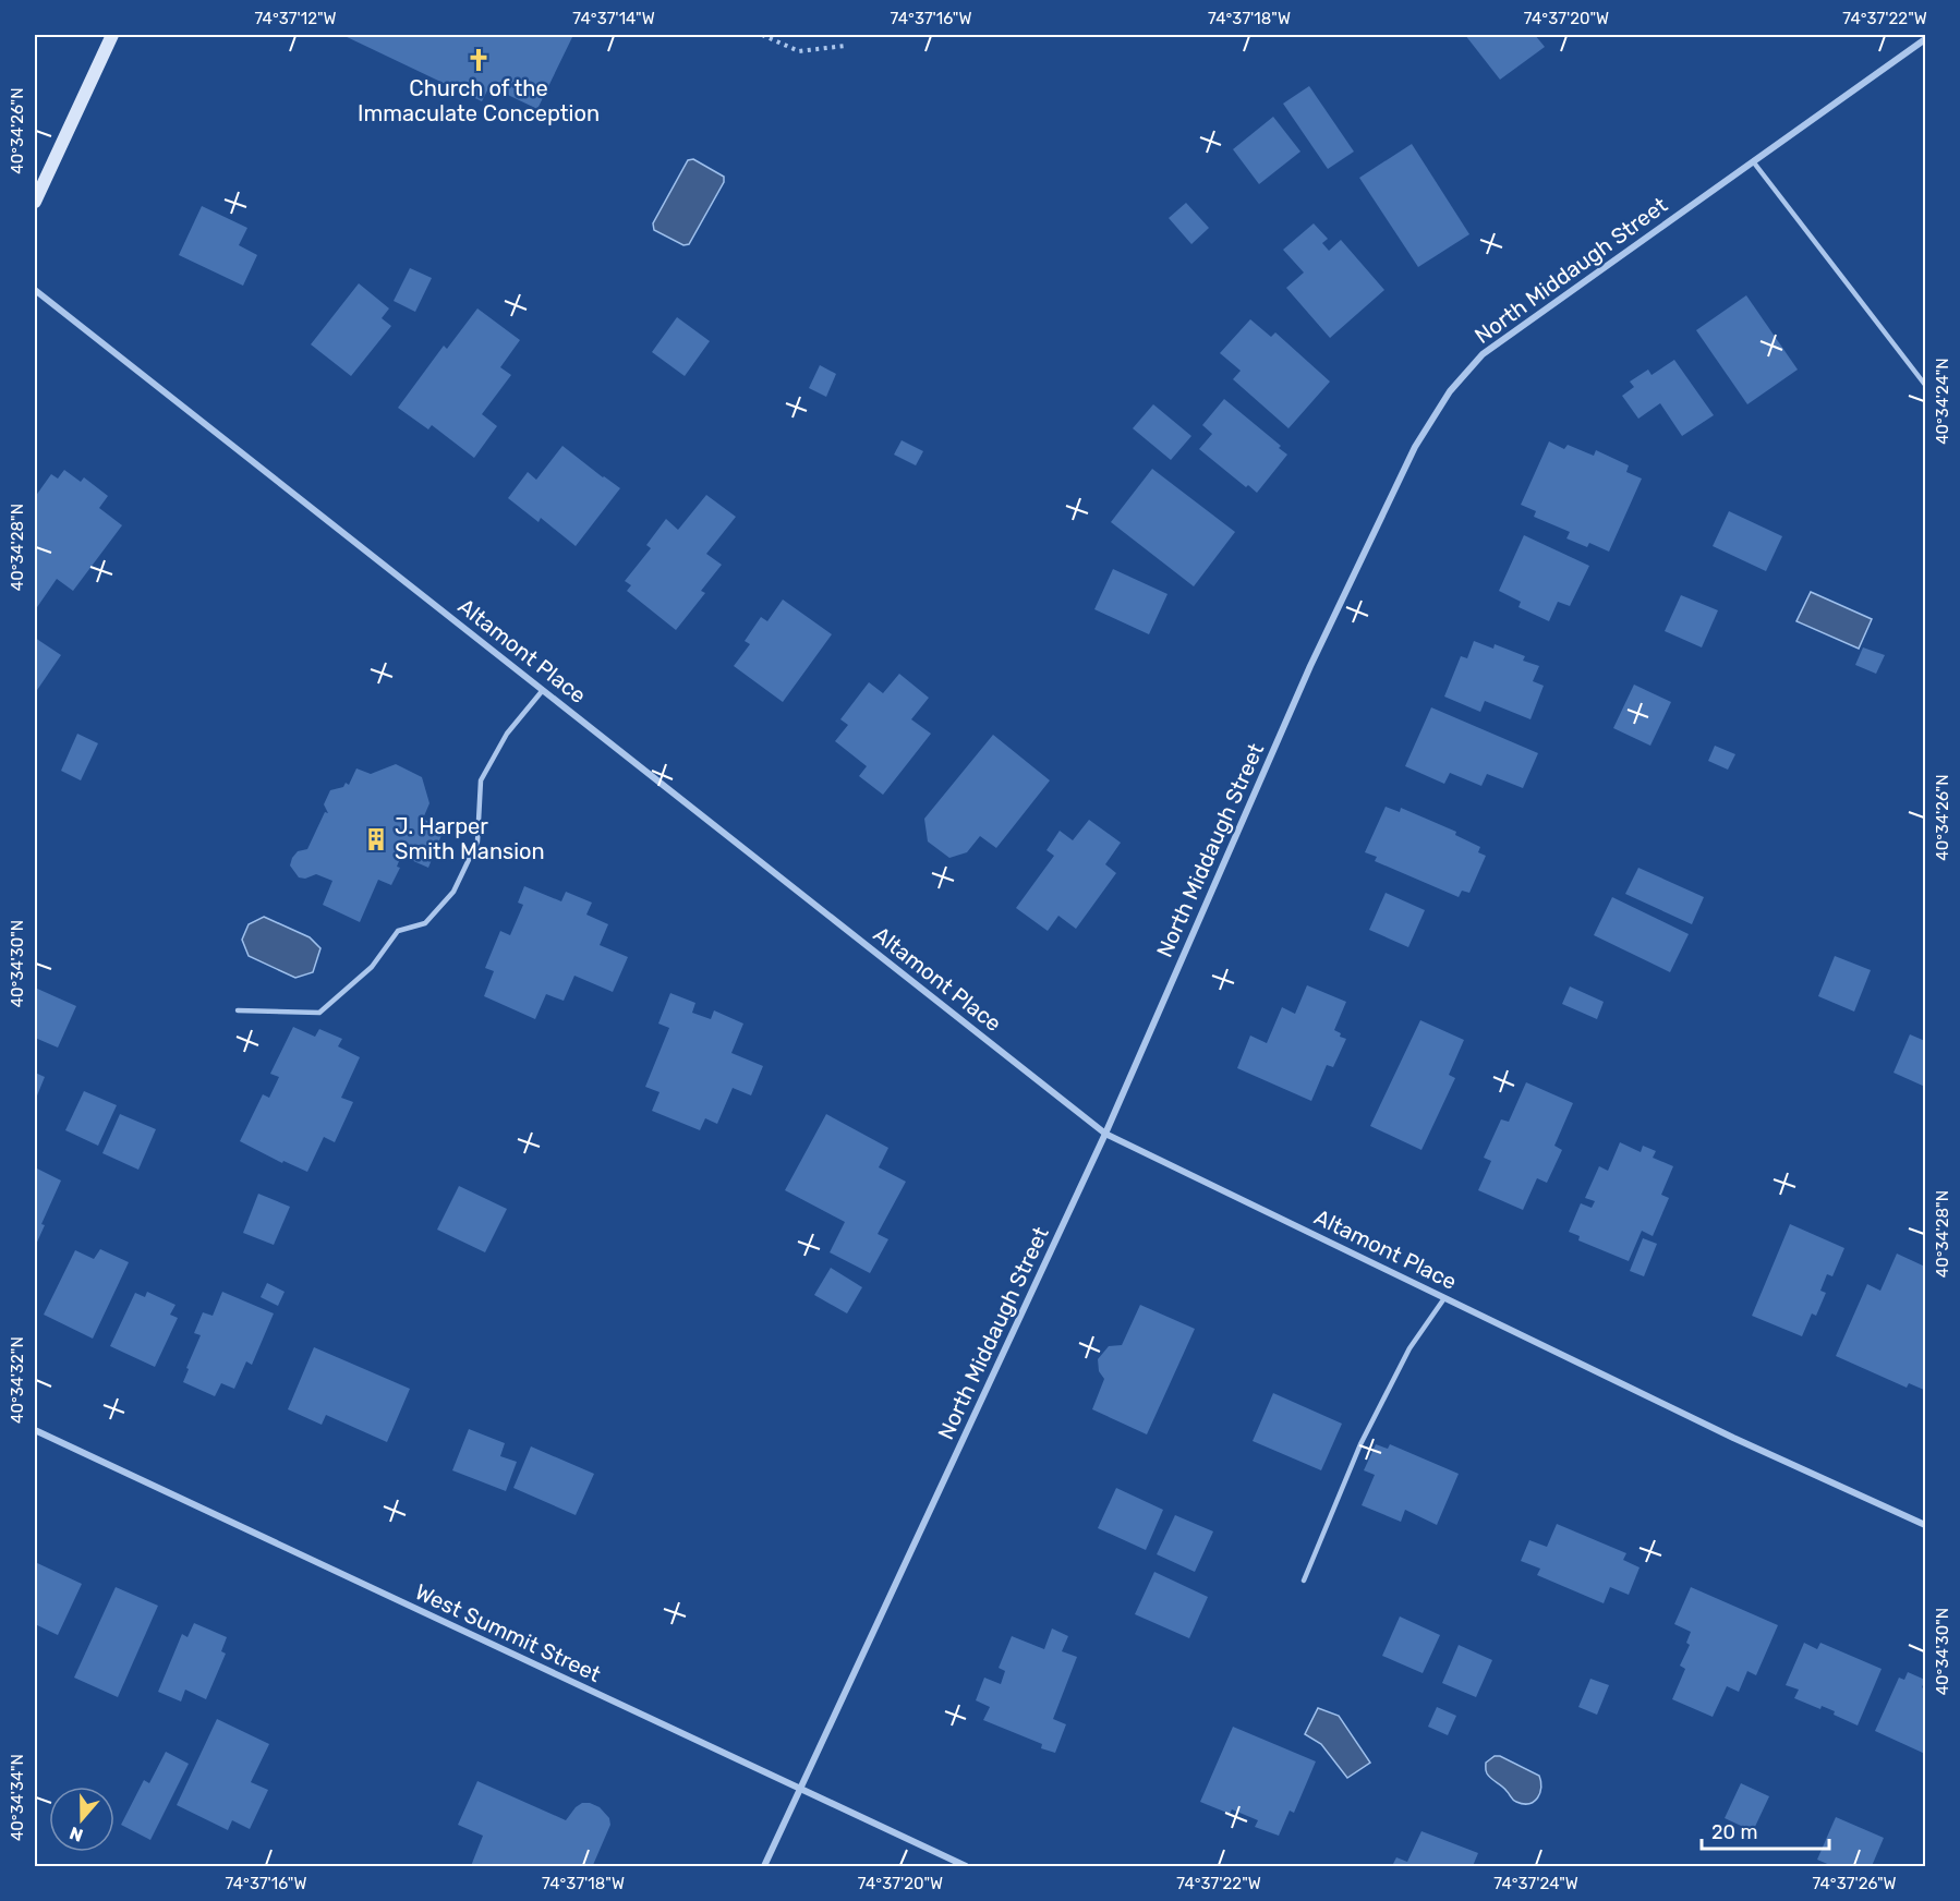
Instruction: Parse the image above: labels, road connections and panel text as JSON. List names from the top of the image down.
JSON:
{
  "streets": {
    "street": ["North Middaugh Street", "Altamont Place", "West Summit Street"]
  },
  "crossings": [
    ["North Middaugh Street", "Altamont Place"],
    ["North Middaugh Street", "West Summit Street"]
  ],
  "places": {
    "church": ["Church of the Immaculate Conception"],
    "building": ["J. Harper Smith Mansion"]
  },
  "scale_bar": "20 m",
  "north": "bottom",
  "coordinates": [
    "74°37'12\"W",
    "74°37'14\"W",
    "74°37'16\"W",
    "74°37'18\"W",
    "74°37'20\"W",
    "74°37'22\"W",
    "40°34'26\"N",
    "40°34'24\"N",
    "40°34'28\"N",
    "40°34'30\"N",
    "40°34'32\"N",
    "40°34'34\"N",
    "74°37'24\"W",
    "74°37'26\"W"
  ]
}
